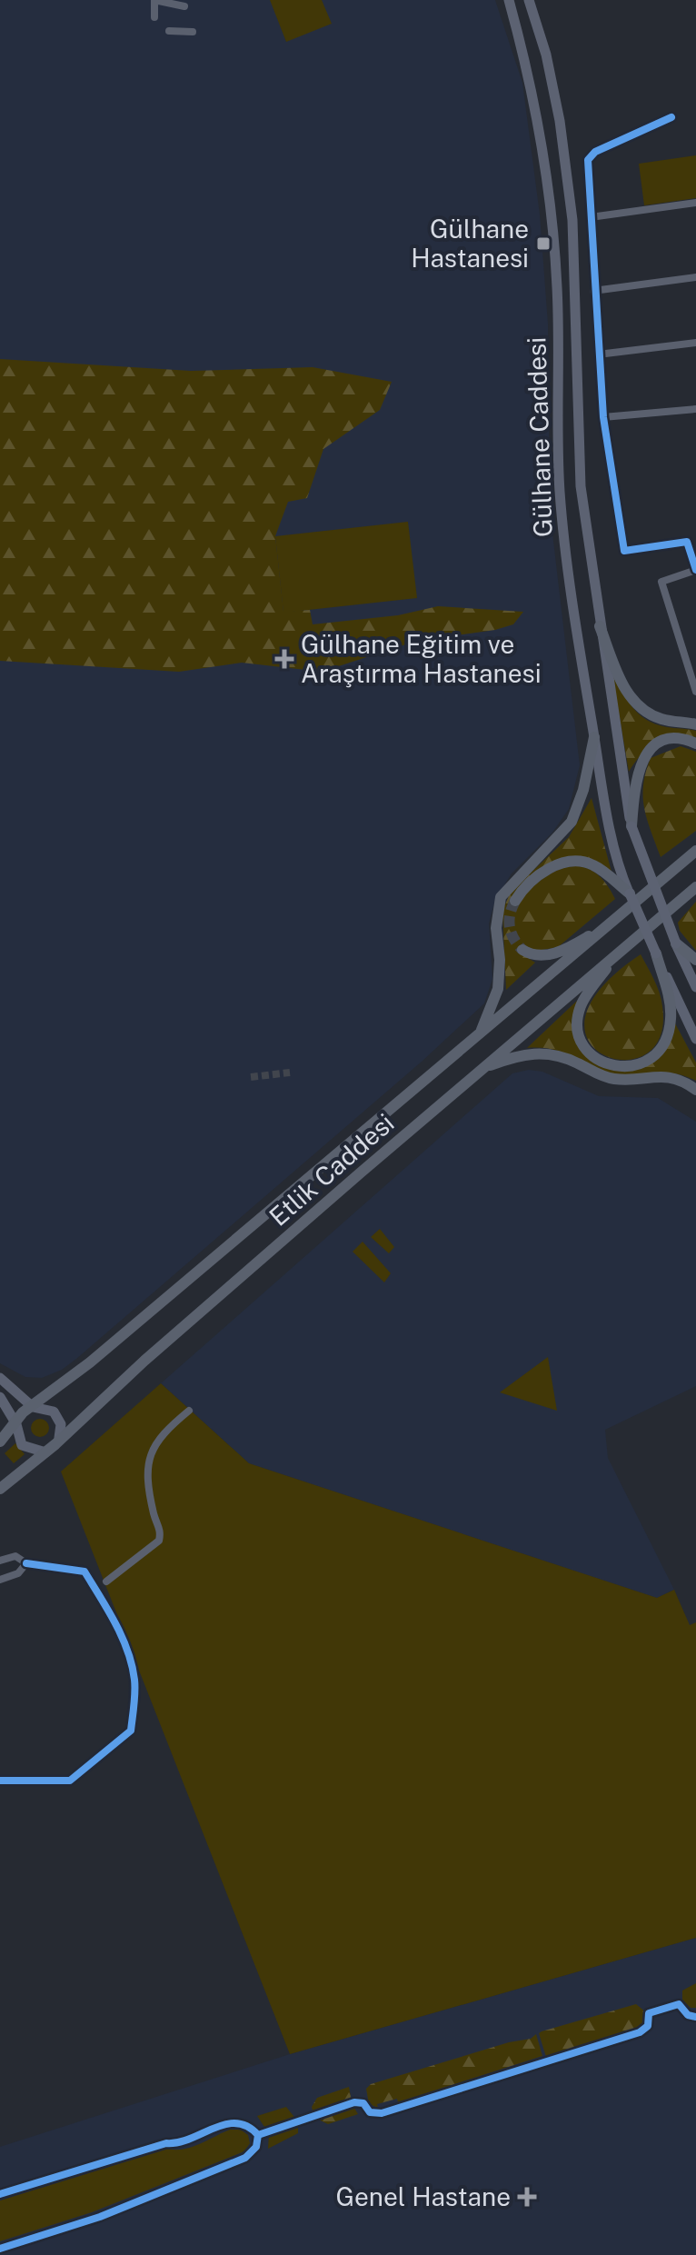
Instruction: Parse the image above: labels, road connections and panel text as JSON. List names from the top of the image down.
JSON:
{
  "streets": {
    "main road": ["Gülhane Caddesi", "Etlik Caddesi"]
  },
  "places": {
    "transit": ["Gülhane Hastanesi"],
    "health": ["Gülhane Eğitim ve Araştırma Hastanesi", "Genel Hastane"]
  }
}
